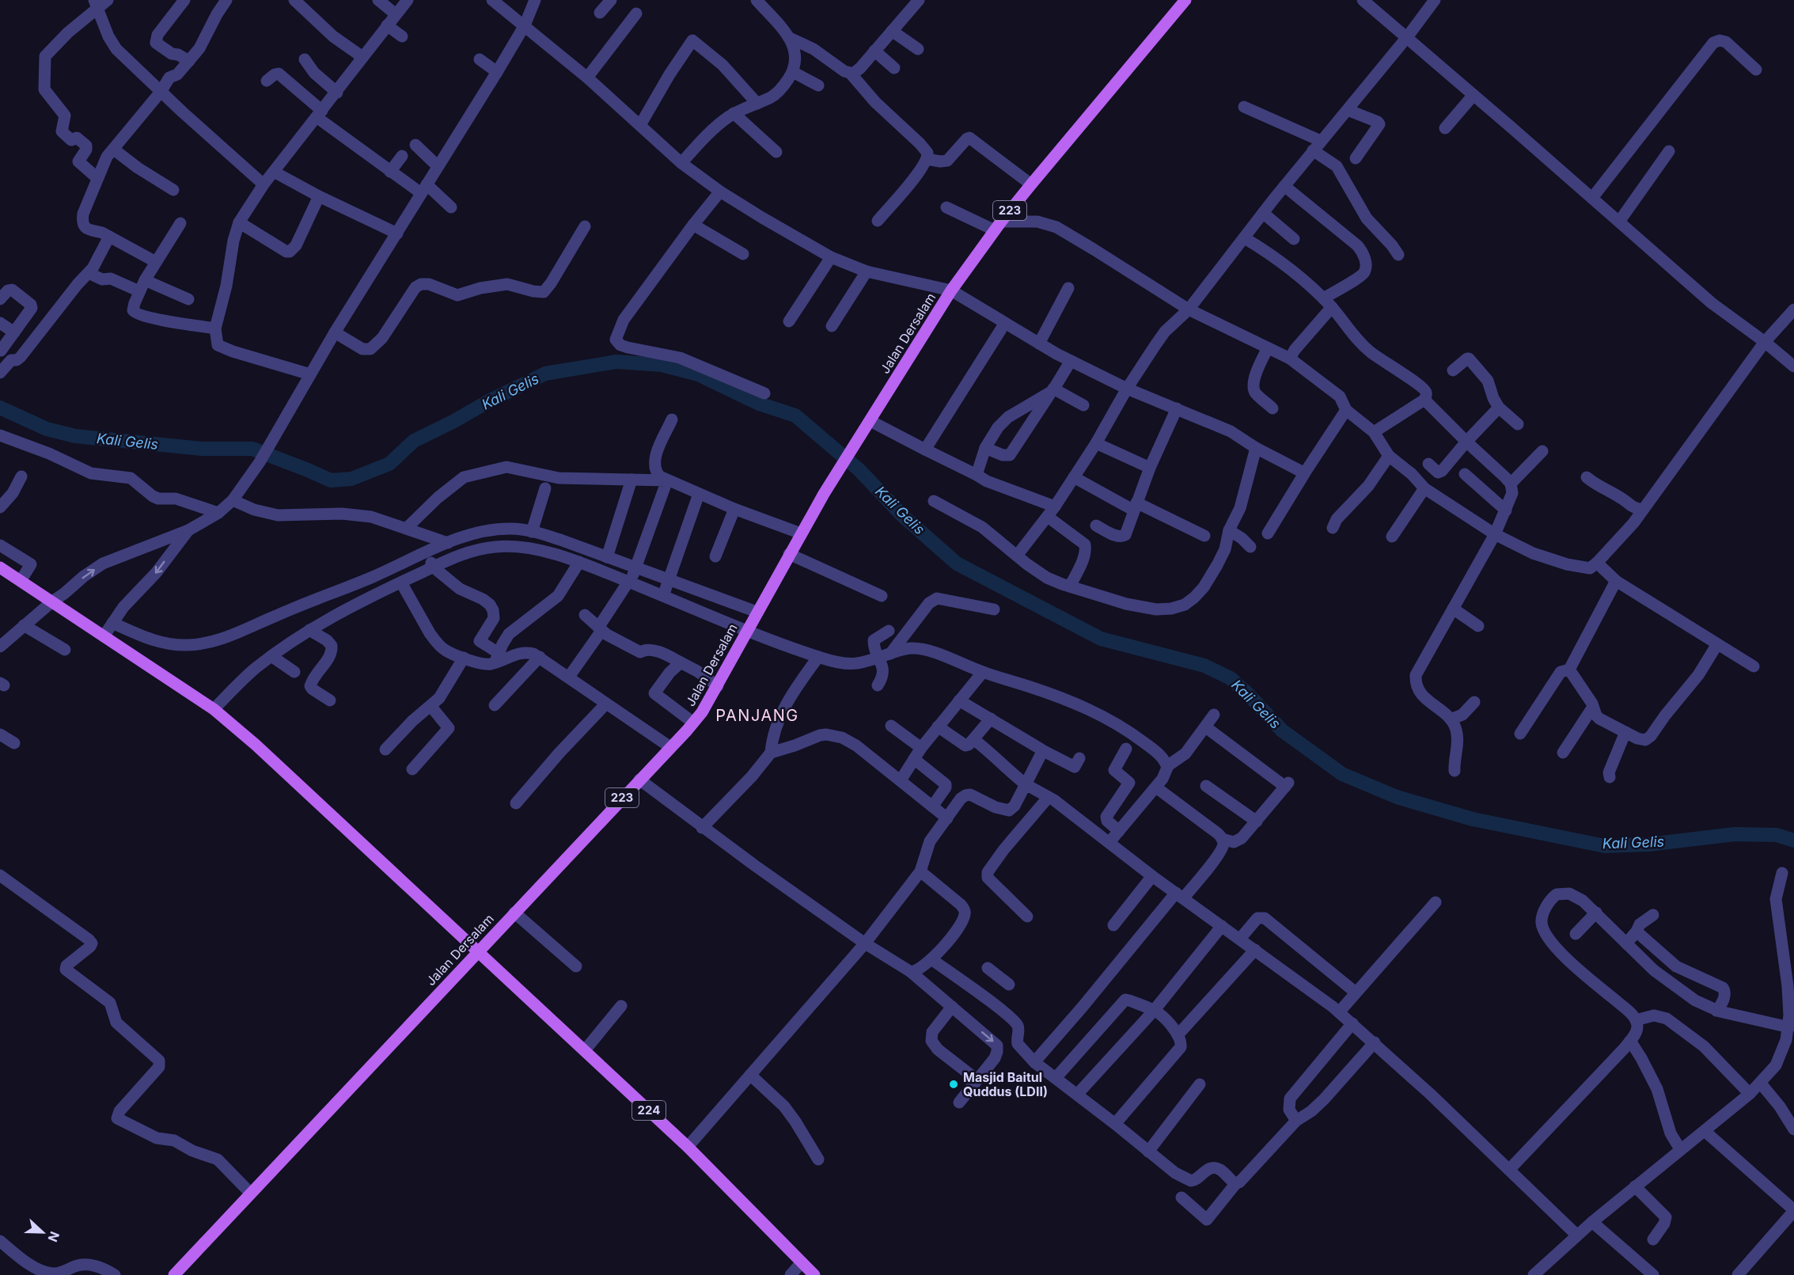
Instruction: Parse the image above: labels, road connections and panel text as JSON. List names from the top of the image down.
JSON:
{
  "streets": {
    "main road": ["223", "Jalan Dersalam", "224"]
  },
  "crossings": [
    ["Jalan Dersalam", "224"]
  ],
  "districts": ["PANJANG"],
  "water": ["Kali Gelis"],
  "places": ["Masjid Baitul Quddus (LDII)"],
  "north": "right"
}
